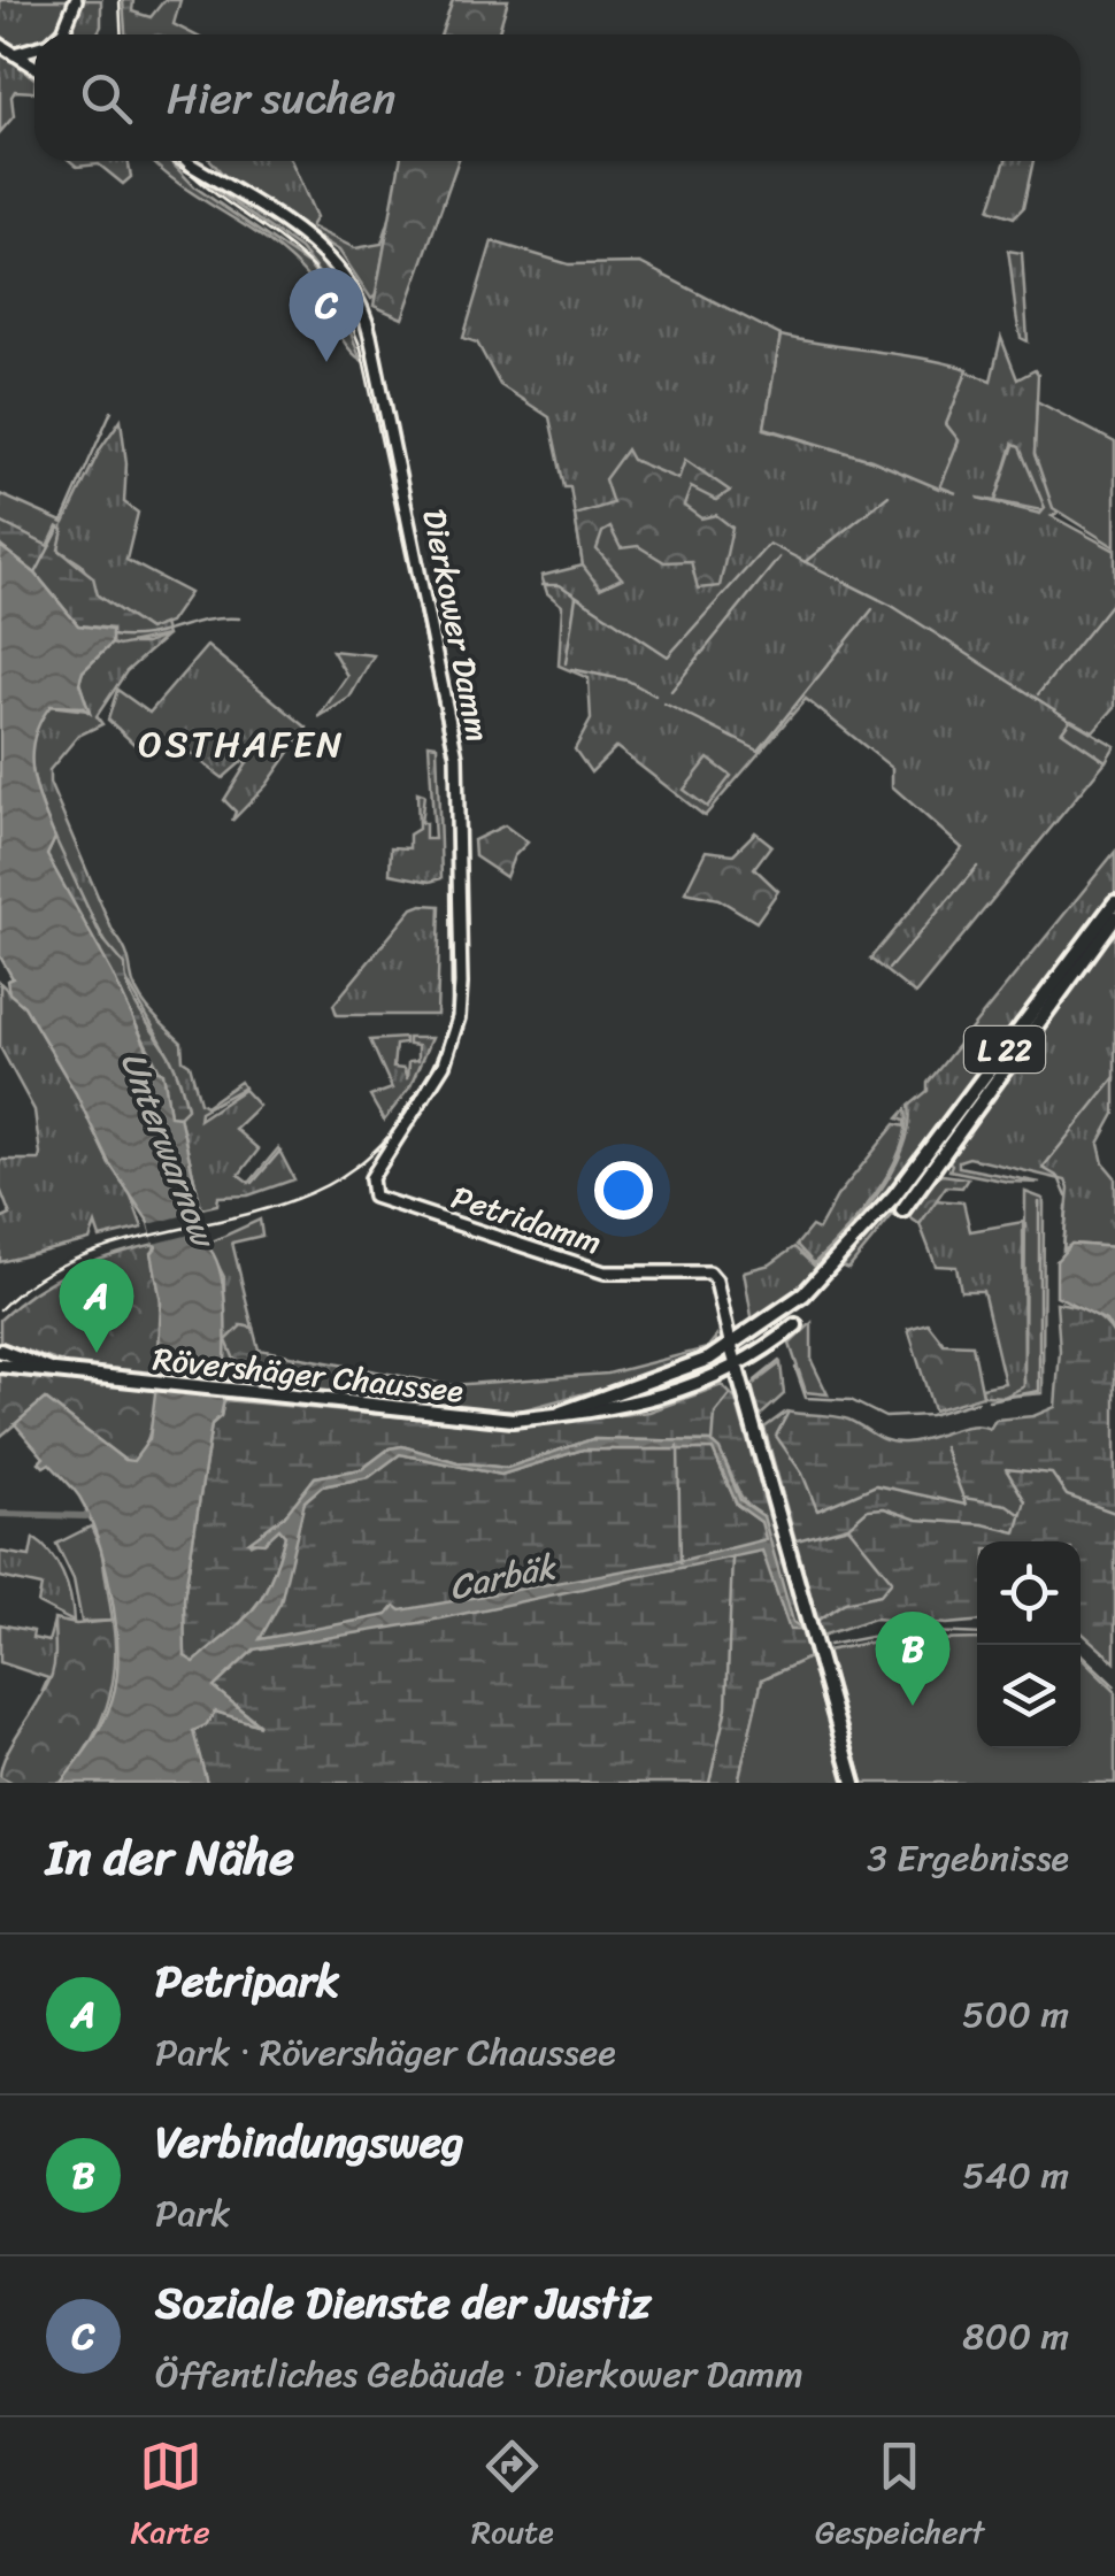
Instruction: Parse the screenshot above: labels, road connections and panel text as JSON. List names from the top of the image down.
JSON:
{
  "streets": {
    "main road": ["L 22", "Petridamm", "Rövershäger Chaussee"],
    "street": ["Dierkower Damm"]
  },
  "crossings": [
    ["Dierkower Damm", "Petridamm"],
    ["Petridamm", "Rövershäger Chaussee"]
  ],
  "districts": ["OSTHAFEN"],
  "water": ["Unterwarnow", "Carbäk"],
  "page": {
    "search": "Hier suchen",
    "pins": ["C", "A", "B"],
    "heading": ["In der Nähe", "3 Ergebnisse"],
    "list": [
      {
        "mark": "A",
        "name": "Petripark",
        "note": "Park · Rövershäger Chaussee",
        "value": "500 m"
      },
      {
        "mark": "B",
        "name": "Verbindungsweg",
        "note": "Park",
        "value": "540 m"
      },
      {
        "mark": "C",
        "name": "Soziale Dienste der Justiz",
        "note": "Öffentliches Gebäude · Dierkower Damm",
        "value": "800 m"
      }
    ],
    "nav": ["Karte", "Route", "Gespeichert"]
  }
}
